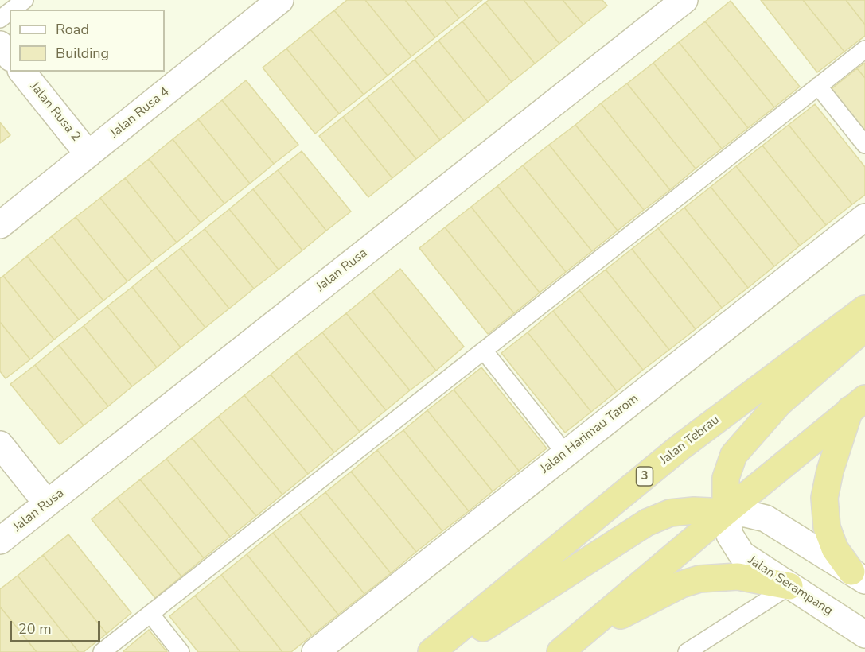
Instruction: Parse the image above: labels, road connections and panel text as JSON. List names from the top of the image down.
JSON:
{
  "streets": {
    "highway": ["Jalan Tebrau", "3"],
    "street": [
      "Jalan Rusa 2",
      "Jalan Rusa 4",
      "Jalan Rusa",
      "Jalan Harimau Tarom",
      "Jalan Serampang"
    ]
  },
  "crossings": [
    ["Jalan Rusa 2", "Jalan Rusa 4"]
  ],
  "legend": ["Road", "Building"],
  "scale_bar": "20 m"
}
